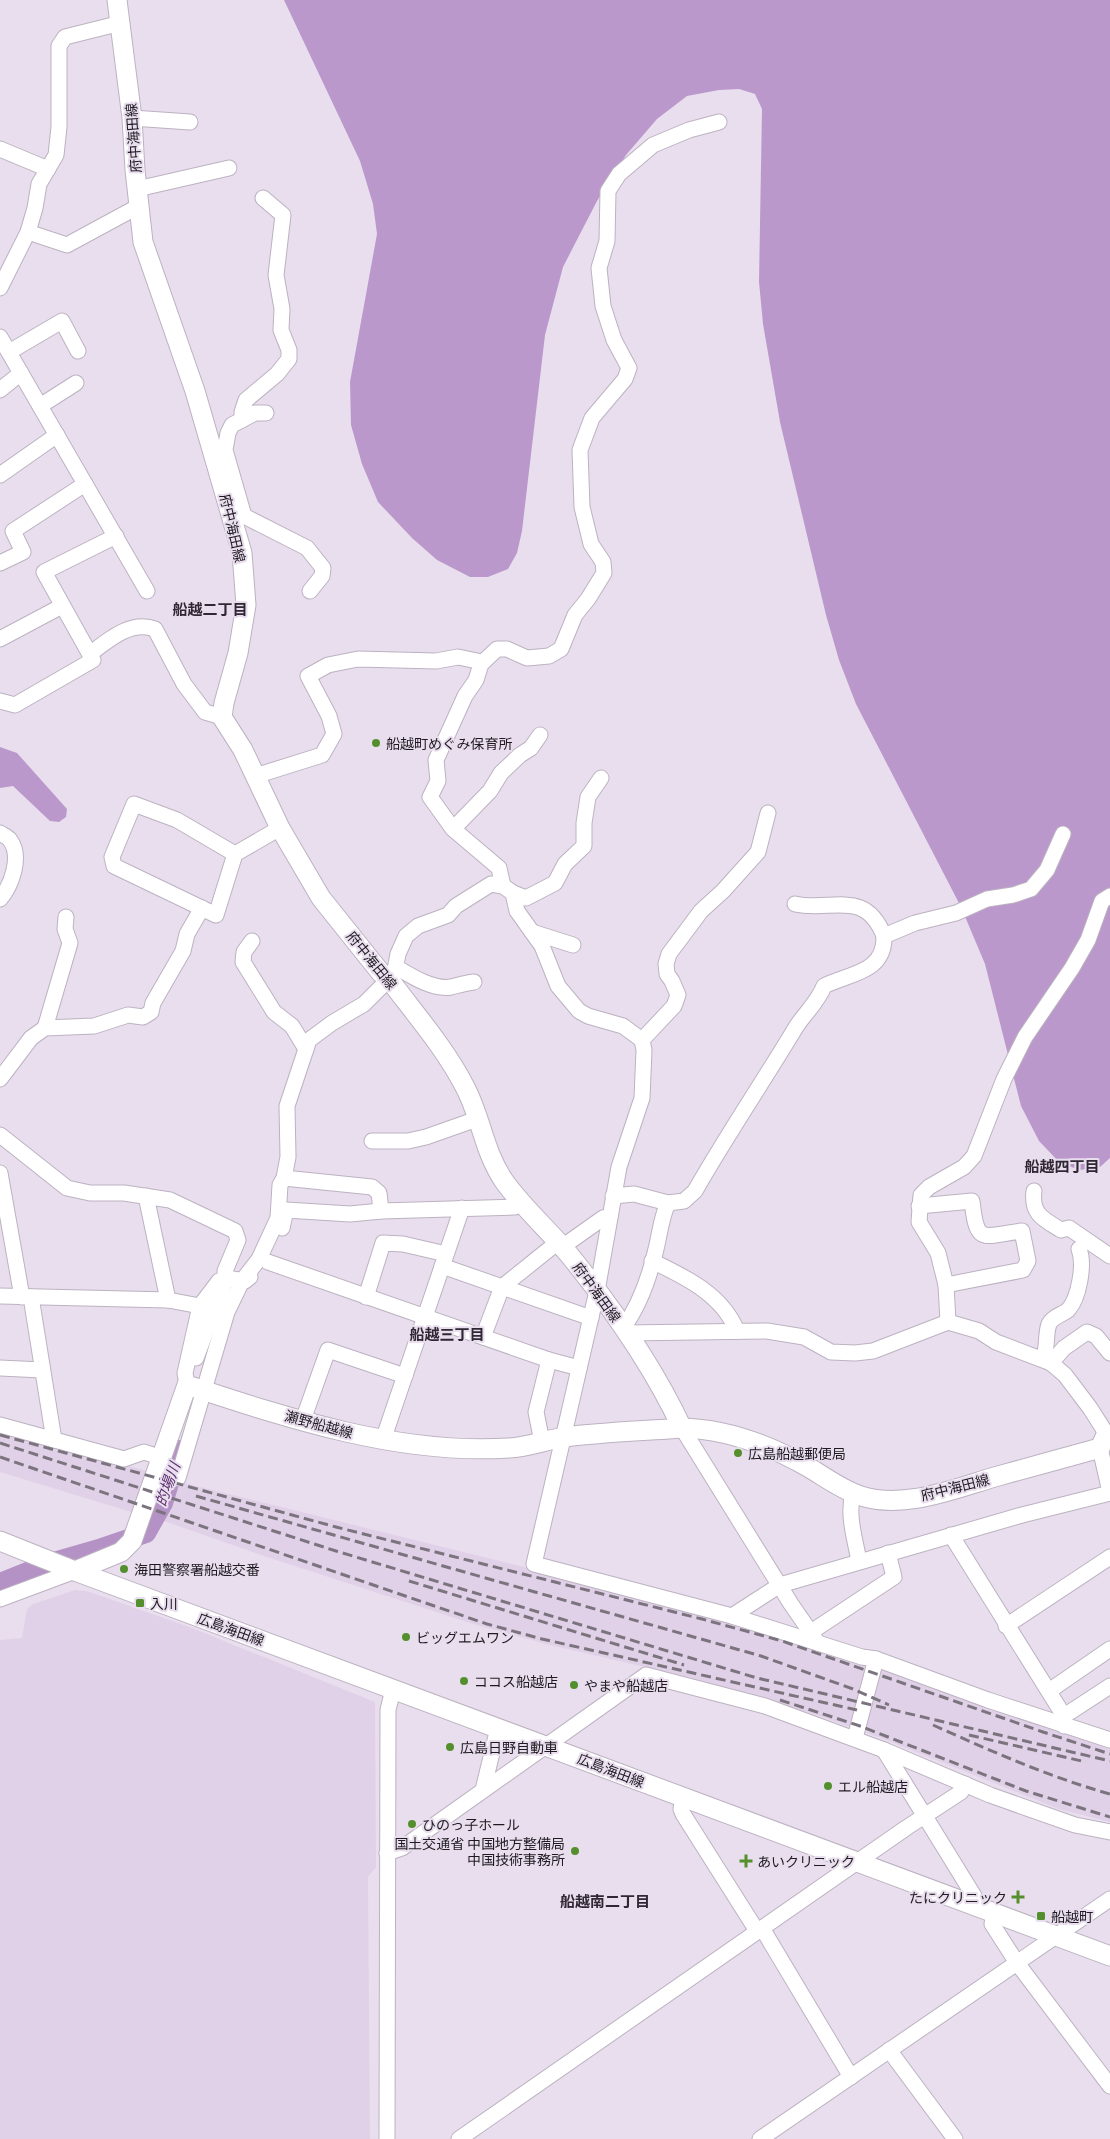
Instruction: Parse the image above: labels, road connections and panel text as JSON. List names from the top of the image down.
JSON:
{
  "streets": {
    "main road": ["府中海田線", "瀬野船越線", "広島海田線"]
  },
  "crossings": [
    ["府中海田線", "瀬野船越線"]
  ],
  "districts": [
    "船越二丁目",
    "船越四丁目",
    "船越三丁目",
    "船越南二丁目"
  ],
  "water": ["的場川"],
  "places": {
    "other": [
      "船越町めぐみ保育所",
      "広島船越郵便局",
      "海田警察署船越交番",
      "ビッグエムワン",
      "ココス船越店",
      "やまや船越店",
      "広島日野自動車",
      "エル船越店",
      "ひのっ子ホール",
      "国土交通省 中国地方整備局 中国技術事務所"
    ],
    "transit": ["入川", "船越町"],
    "health": ["あいクリニック", "たにクリニック"]
  }
}
